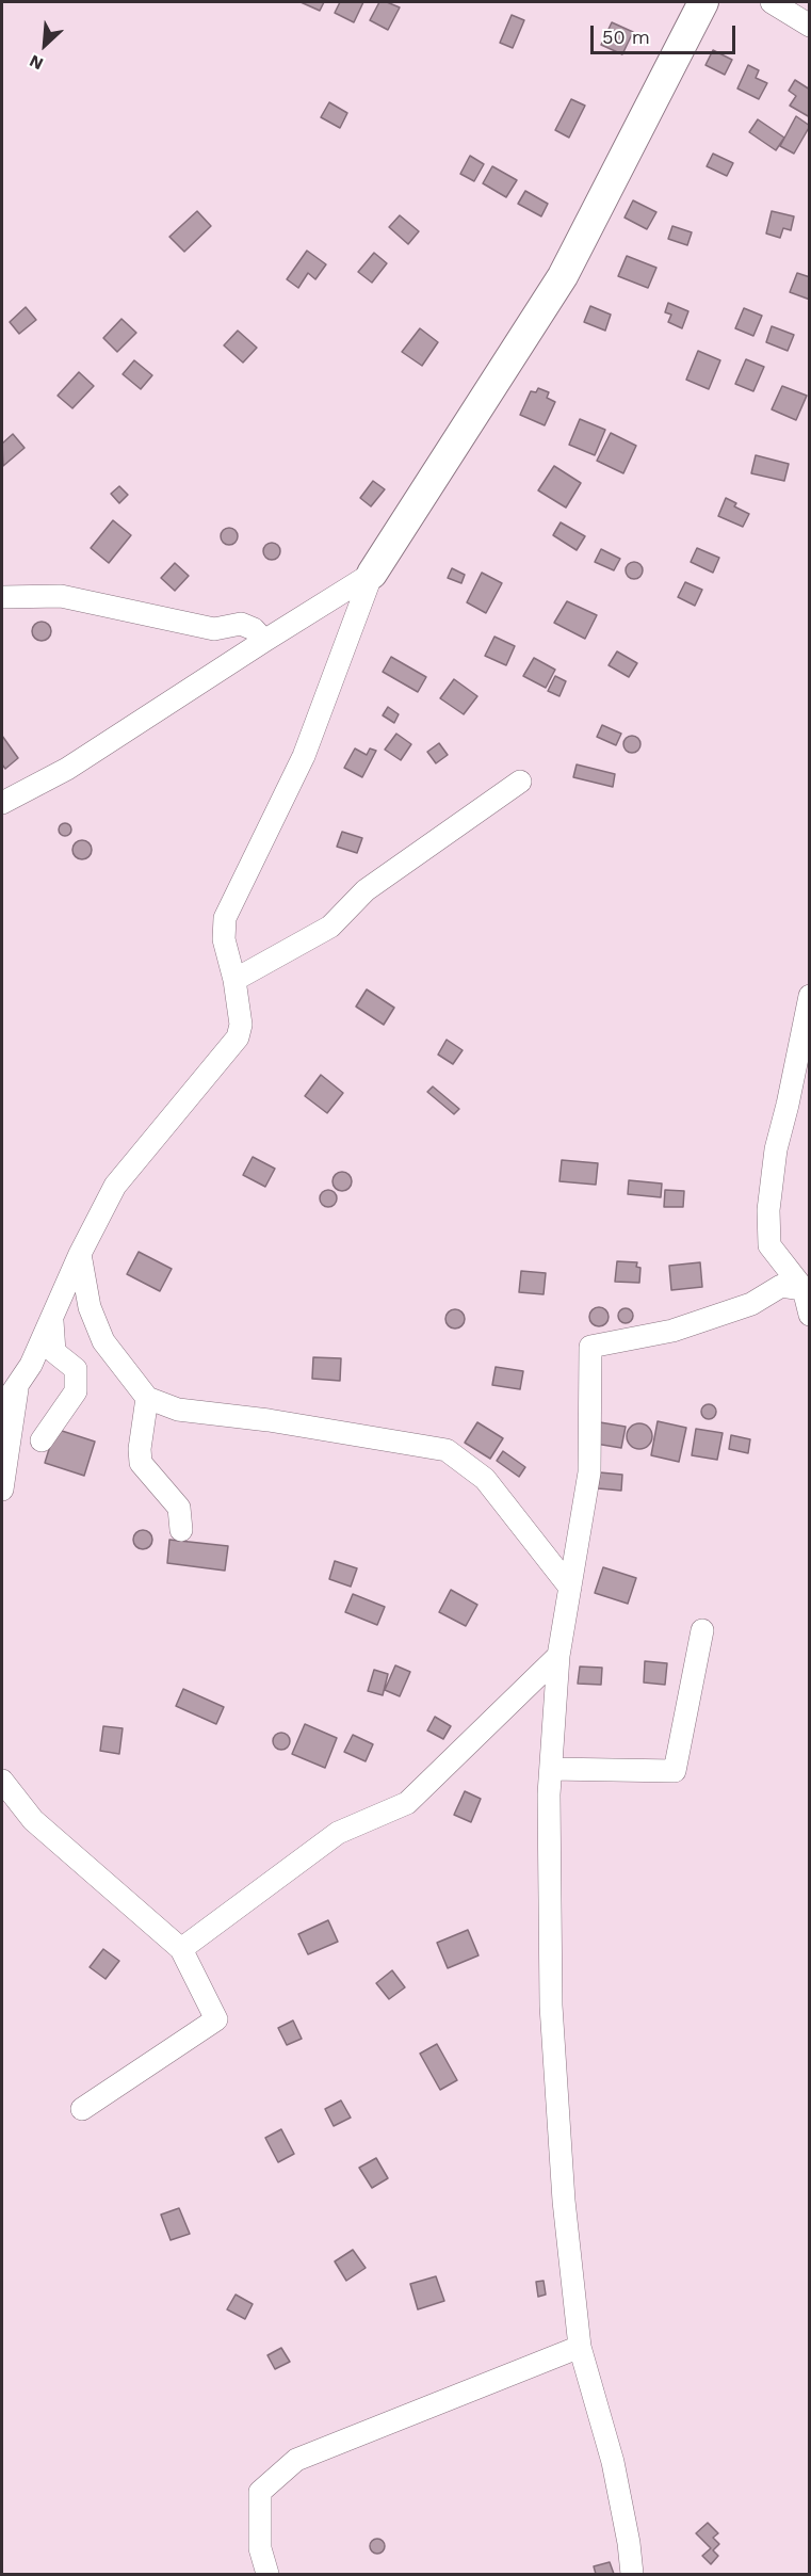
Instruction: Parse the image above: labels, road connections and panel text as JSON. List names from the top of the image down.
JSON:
{
  "scale_bar": "50 m",
  "north": "bottom left"
}
